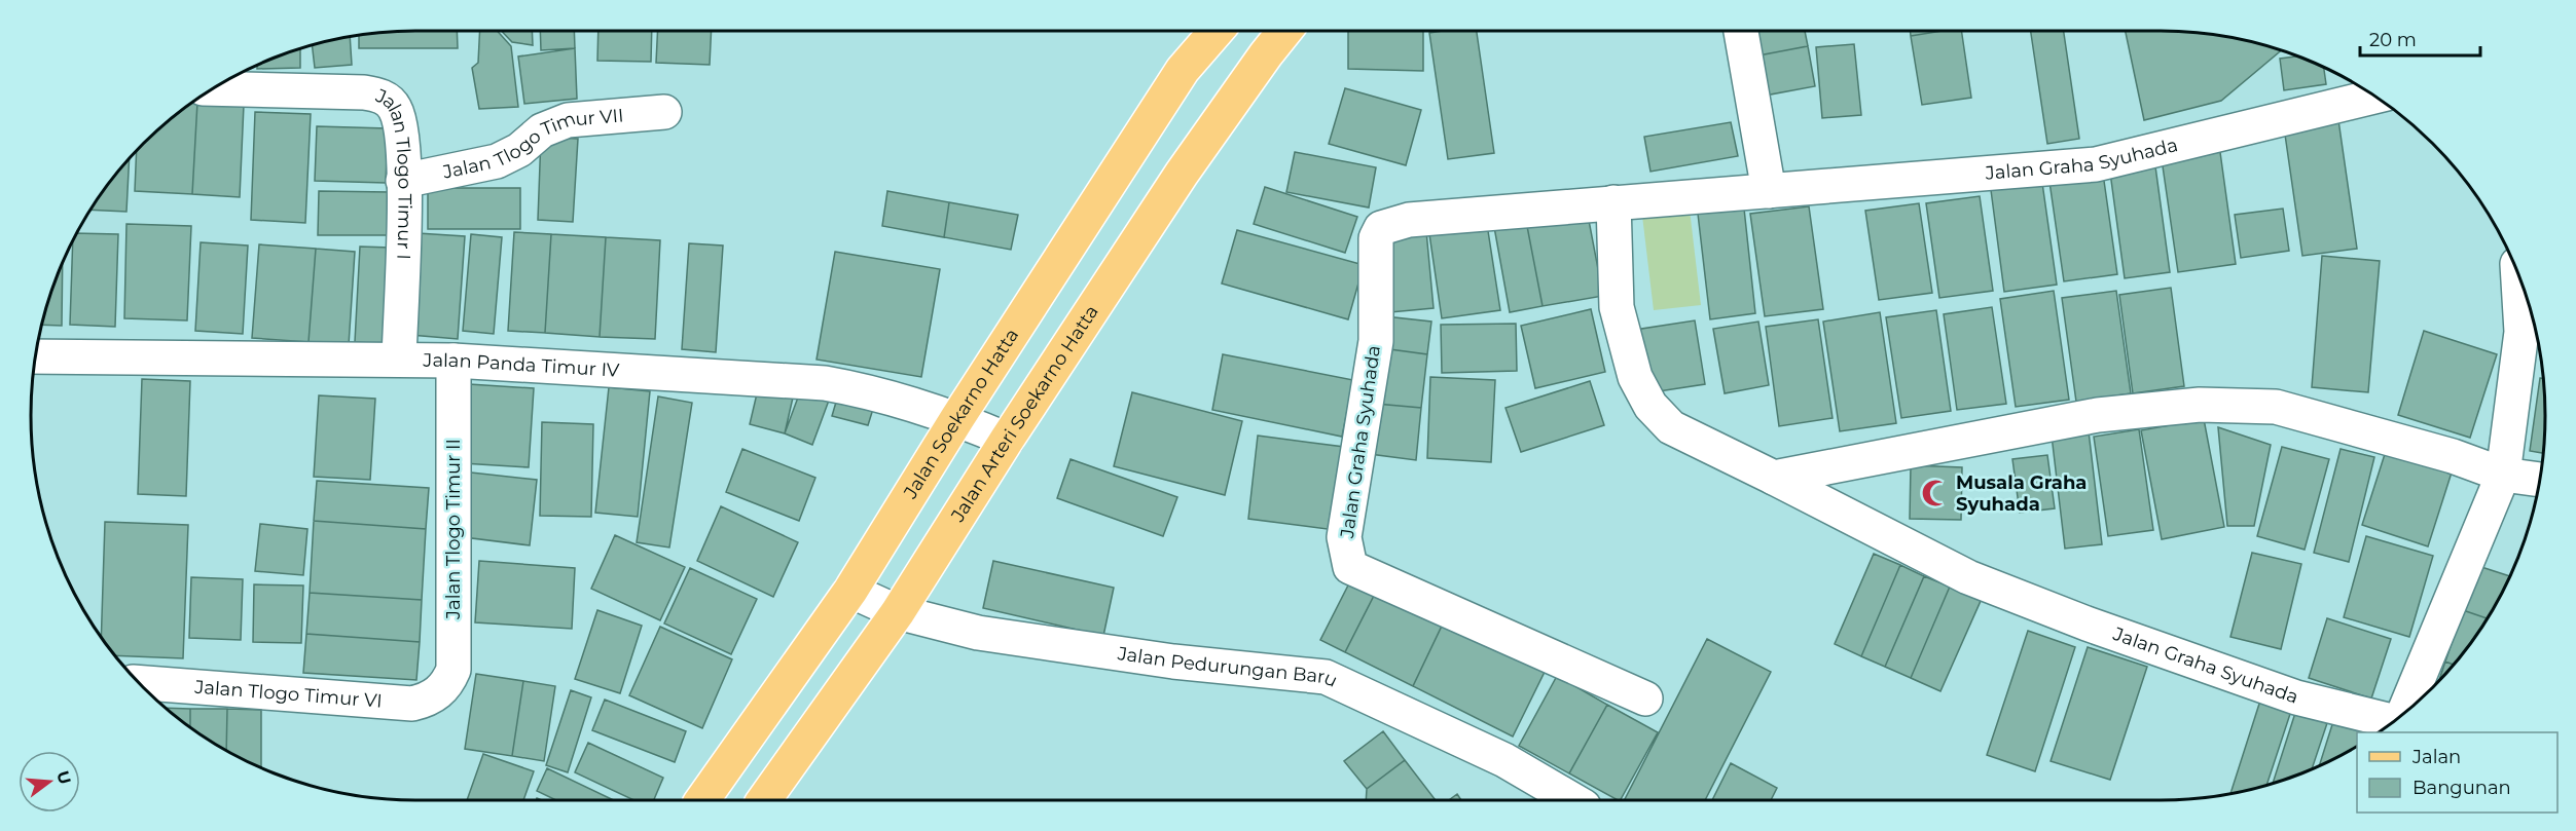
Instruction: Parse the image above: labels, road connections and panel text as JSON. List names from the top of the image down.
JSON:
{
  "streets": {
    "main road": ["Jalan Arteri Soekarno Hatta", "Jalan Soekarno Hatta"],
    "street": [
      "Jalan Tlogo Timur VII",
      "Jalan Graha Syuhada",
      "Jalan Tlogo Timur I",
      "Jalan Panda Timur IV",
      "Jalan Tlogo Timur II",
      "Jalan Pedurungan Baru",
      "Jalan Tlogo Timur VI"
    ]
  },
  "crossings": [
    ["Jalan Tlogo Timur VII", "Jalan Tlogo Timur I"],
    ["Jalan Tlogo Timur I", "Jalan Panda Timur IV"],
    ["Jalan Panda Timur IV", "Jalan Arteri Soekarno Hatta"],
    ["Jalan Panda Timur IV", "Jalan Soekarno Hatta"],
    ["Jalan Panda Timur IV", "Jalan Tlogo Timur II"],
    ["Jalan Arteri Soekarno Hatta", "Jalan Pedurungan Baru"],
    ["Jalan Soekarno Hatta", "Jalan Pedurungan Baru"],
    ["Jalan Tlogo Timur II", "Jalan Tlogo Timur VI"]
  ],
  "places": {
    "mosque": ["Musala Graha Syuhada"]
  },
  "legend": ["Jalan", "Bangunan"],
  "scale_bar": "20 m",
  "north": "right"
}
